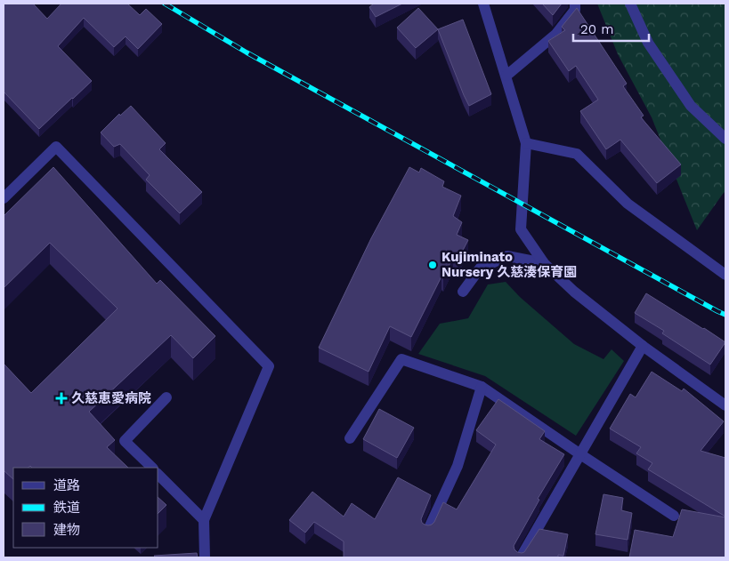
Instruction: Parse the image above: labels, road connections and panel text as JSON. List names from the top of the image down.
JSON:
{
  "places": {
    "other": ["Kujiminato Nursery 久慈湊保育園"],
    "health": ["久慈恵愛病院"]
  },
  "legend": ["道路", "鉄道", "建物"],
  "scale_bar": "20 m"
}
